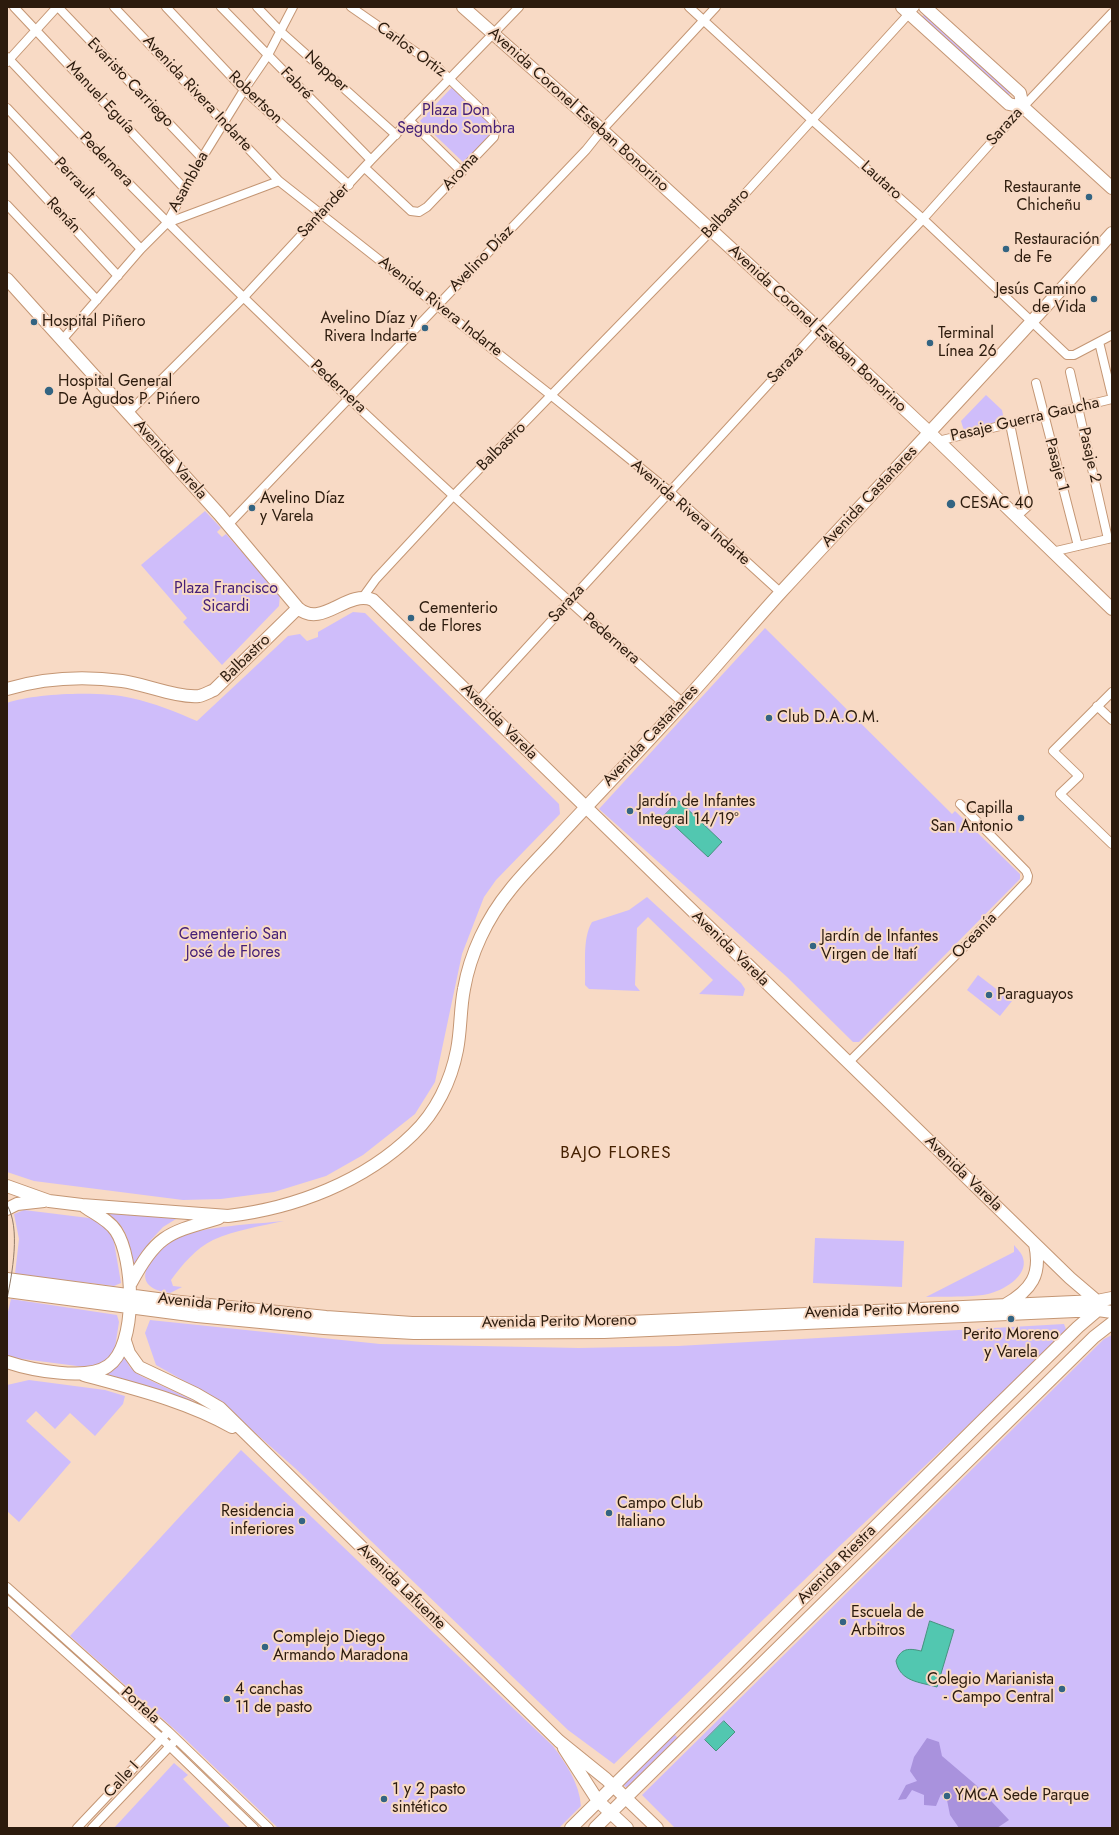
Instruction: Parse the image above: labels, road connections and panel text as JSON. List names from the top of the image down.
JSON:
{
  "streets": {
    "main road": [
      "Avenida Coronel Esteban Bonorino",
      "Balbastro",
      "Avenida Varela",
      "Avenida Castañares",
      "Avenida Perito Moreno",
      "Avenida Riestra",
      "Avenida Lafuente"
    ],
    "street": [
      "Carlos Ortiz",
      "Nepper",
      "Evaristo Carriego",
      "Fabré",
      "Avenida Rivera Indarte",
      "Manuel Eguía",
      "Robertson",
      "Saraza",
      "Pedernera",
      "Aroma",
      "Perrault",
      "Lautaro",
      "Asamblea",
      "Santander",
      "Renán",
      "Avelino Díaz",
      "Pasaje Guerra Gaucha",
      "Pasaje 2",
      "Pasaje 1",
      "Oceanía",
      "Portela",
      "Calle I"
    ]
  },
  "crossings": [
    ["Carlos Ortiz", "Aroma"],
    ["Carlos Ortiz", "Santander"],
    ["Nepper", "Asamblea"],
    ["Nepper", "Santander"],
    ["Evaristo Carriego", "Asamblea"],
    ["Fabré", "Asamblea"],
    ["Fabré", "Santander"],
    ["Avenida Rivera Indarte", "Saraza"],
    ["Avenida Rivera Indarte", "Asamblea"],
    ["Avenida Rivera Indarte", "Santander"],
    ["Avenida Rivera Indarte", "Balbastro"],
    ["Avenida Rivera Indarte", "Avelino Díaz"],
    ["Avenida Rivera Indarte", "Avenida Castañares"],
    ["Manuel Eguía", "Asamblea"],
    ["Robertson", "Asamblea"],
    ["Robertson", "Santander"],
    ["Avenida Coronel Esteban Bonorino", "Saraza"],
    ["Avenida Coronel Esteban Bonorino", "Santander"],
    ["Avenida Coronel Esteban Bonorino", "Balbastro"],
    ["Avenida Coronel Esteban Bonorino", "Avelino Díaz"],
    ["Avenida Coronel Esteban Bonorino", "Pasaje Guerra Gaucha"],
    ["Avenida Coronel Esteban Bonorino", "Avenida Castañares"],
    ["Saraza", "Pedernera"],
    ["Saraza", "Lautaro"],
    ["Saraza", "Avenida Varela"],
    ["Pedernera", "Asamblea"],
    ["Pedernera", "Santander"],
    ["Pedernera", "Balbastro"],
    ["Pedernera", "Avelino Díaz"],
    ["Pedernera", "Avenida Castañares"],
    ["Aroma", "Santander"],
    ["Perrault", "Asamblea"],
    ["Lautaro", "Balbastro"],
    ["Lautaro", "Avelino Díaz"],
    ["Lautaro", "Avenida Castañares"],
    ["Asamblea", "Renán"],
    ["Asamblea", "Avenida Varela"],
    ["Santander", "Avenida Varela"],
    ["Balbastro", "Avenida Varela"],
    ["Avelino Díaz", "Avenida Varela"],
    ["Pasaje Guerra Gaucha", "Pasaje 2"],
    ["Pasaje Guerra Gaucha", "Pasaje 1"],
    ["Pasaje Guerra Gaucha", "Avenida Castañares"],
    ["Avenida Varela", "Avenida Castañares"],
    ["Avenida Varela", "Oceanía"],
    ["Avenida Varela", "Avenida Perito Moreno"],
    ["Avenida Varela", "Avenida Riestra"],
    ["Avenida Castañares", "Avenida Perito Moreno"],
    ["Avenida Perito Moreno", "Avenida Riestra"],
    ["Avenida Riestra", "Avenida Lafuente"],
    ["Portela", "Calle I"]
  ],
  "districts": ["BAJO FLORES"],
  "parks": ["Plaza Don Segundo Sombra", "Plaza Francisco Sicardi", "Cementerio San José de Flores"],
  "places": [
    "Restaurante Chicheñu",
    "Restauración de Fe",
    "Jesús Camino de Vida",
    "Hospital Piñero",
    "Avelino Díaz y Rivera Indarte",
    "Terminal Línea 26",
    "Hospital General De Agudos P. Pińero",
    "CESAC 40",
    "Avelino Díaz y Varela",
    "Cementerio de Flores",
    "Club D.A.O.M.",
    "Jardín de Infantes Integral 14/19°",
    "Capilla San Antonio",
    "Jardín de Infantes Virgen de Itatí",
    "Paraguayos",
    "Perito Moreno y Varela",
    "Campo Club Italiano",
    "Residencia inferiores",
    "Escuela de Arbitros",
    "Complejo Diego Armando Maradona",
    "Colegio Marianista - Campo Central",
    "4 canchas 11 de pasto",
    "YMCA Sede Parque",
    "1 y 2 pasto sintético"
  ]
}
